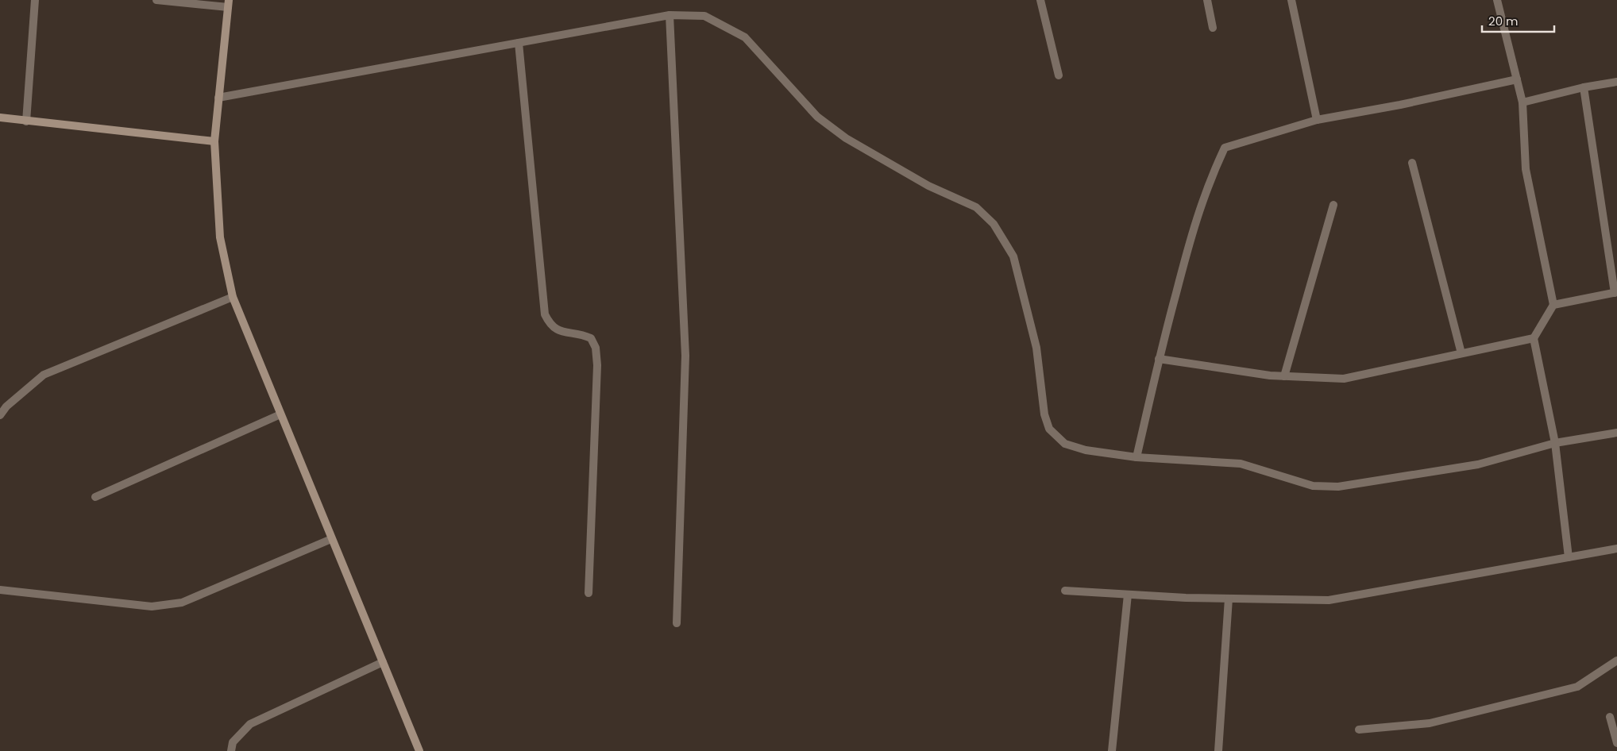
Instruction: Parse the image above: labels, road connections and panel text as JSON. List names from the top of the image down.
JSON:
{
  "scale_bar": "20 m"
}
